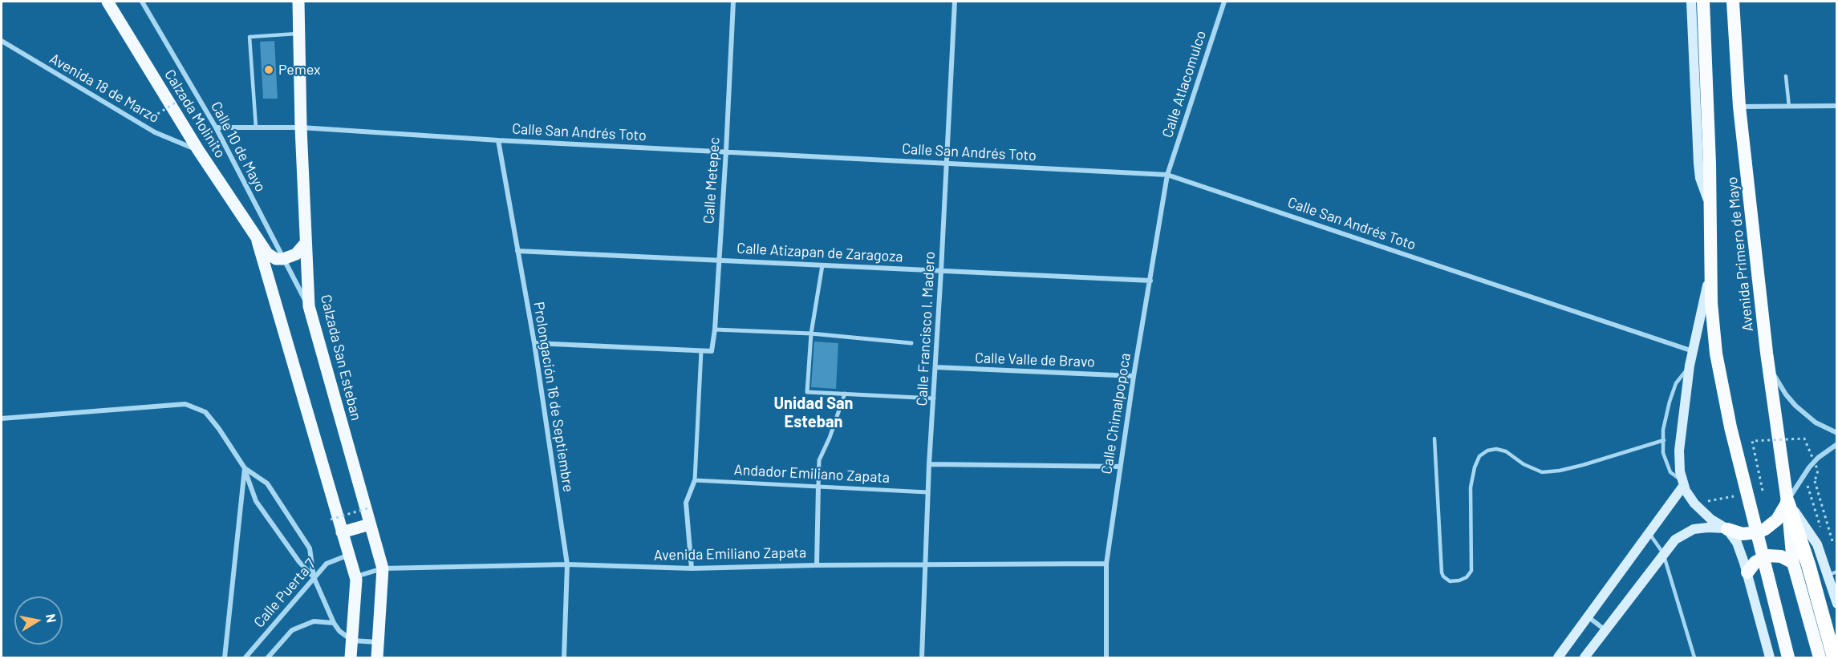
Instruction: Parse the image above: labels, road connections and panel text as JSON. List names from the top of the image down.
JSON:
{
  "streets": {
    "highway": ["Avenida Primero de Mayo"],
    "main road": ["Calzada Molinito", "Calzada San Esteban"],
    "street": [
      "Calle Atlacomulco",
      "Avenida 18 de Marzo",
      "Calle San Andrés Toto",
      "Calle 10 de Mayo",
      "Calle Metepec",
      "Calle Atizapan de Zaragoza",
      "Calle Francisco I. Madero",
      "Calle Valle de Bravo",
      "Prolongación 16 de Septiembre",
      "Calle Chimalpopoca",
      "Andador Emiliano Zapata",
      "Avenida Emiliano Zapata",
      "Calle Puerta 7"
    ]
  },
  "crossings": [
    ["Calle Atlacomulco", "Calle San Andrés Toto"],
    ["Calle Atlacomulco", "Calle Chimalpopoca"],
    ["Avenida 18 de Marzo", "Calzada Molinito"],
    ["Calle San Andrés Toto", "Calle 10 de Mayo"],
    ["Calle San Andrés Toto", "Calle Metepec"],
    ["Calle San Andrés Toto", "Avenida Primero de Mayo"],
    ["Calle San Andrés Toto", "Calle Francisco I. Madero"],
    ["Calle San Andrés Toto", "Calzada San Esteban"],
    ["Calle San Andrés Toto", "Prolongación 16 de Septiembre"],
    ["Calle San Andrés Toto", "Calle Chimalpopoca"],
    ["Calle 10 de Mayo", "Calzada San Esteban"],
    ["Calle Metepec", "Calle Atizapan de Zaragoza"],
    ["Calle Atizapan de Zaragoza", "Calle Francisco I. Madero"],
    ["Calle Atizapan de Zaragoza", "Prolongación 16 de Septiembre"],
    ["Calle Atizapan de Zaragoza", "Calle Chimalpopoca"],
    ["Calle Francisco I. Madero", "Calle Valle de Bravo"],
    ["Calle Francisco I. Madero", "Andador Emiliano Zapata"],
    ["Calle Francisco I. Madero", "Avenida Emiliano Zapata"],
    ["Calzada San Esteban", "Avenida Emiliano Zapata"],
    ["Calle Valle de Bravo", "Calle Chimalpopoca"],
    ["Prolongación 16 de Septiembre", "Avenida Emiliano Zapata"],
    ["Calle Chimalpopoca", "Avenida Emiliano Zapata"]
  ],
  "districts": ["Unidad San Esteban"],
  "places": ["Pemex"],
  "north": "right"
}
